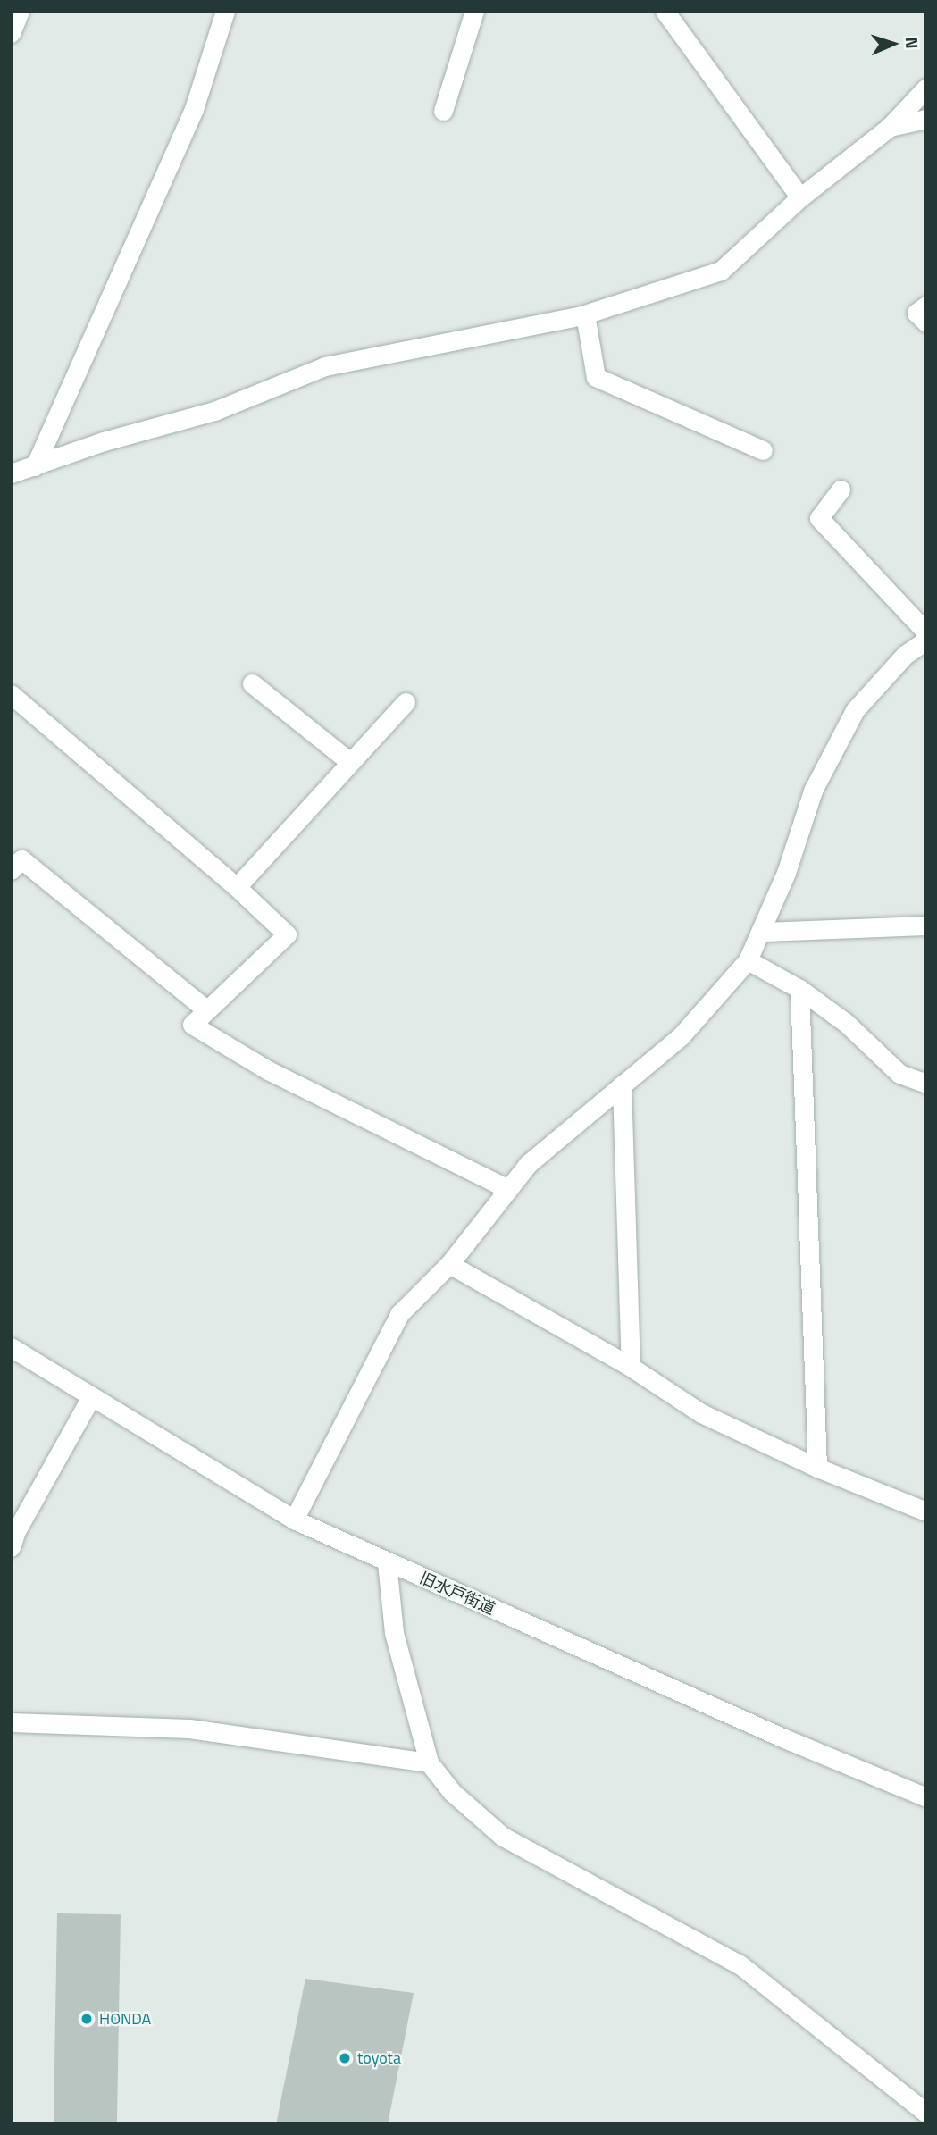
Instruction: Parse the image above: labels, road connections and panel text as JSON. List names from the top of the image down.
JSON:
{
  "streets": {
    "street": ["旧水戸街道"]
  },
  "places": ["HONDA", "toyota"],
  "north": "right"
}
